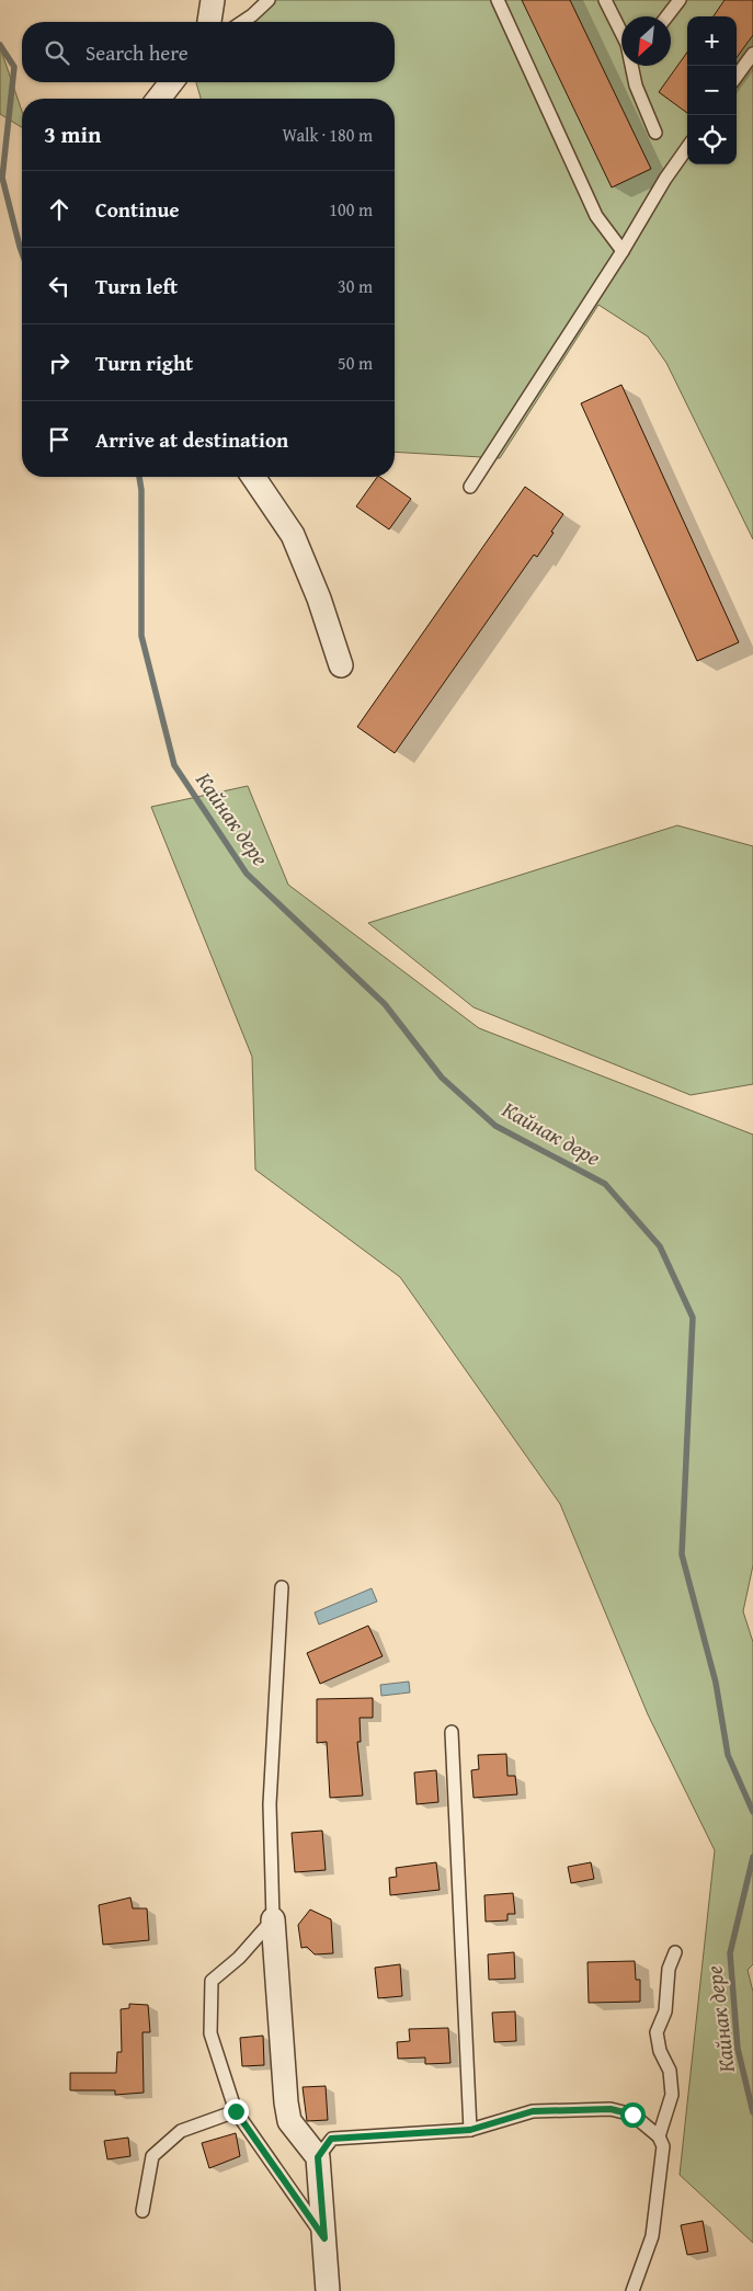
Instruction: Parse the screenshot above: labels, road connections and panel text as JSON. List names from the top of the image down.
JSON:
{
  "water": ["Кайнак дере"],
  "north": "bottom left",
  "page": {
    "map_buttons": ["+", "−"],
    "search": "Search here",
    "heading": ["3 min", "Walk · 180 m"],
    "list": [
      ["Continue", "100 m"],
      ["Turn left", "30 m"],
      ["Turn right", "50 m"],
      "Arrive at destination"
    ]
  }
}
